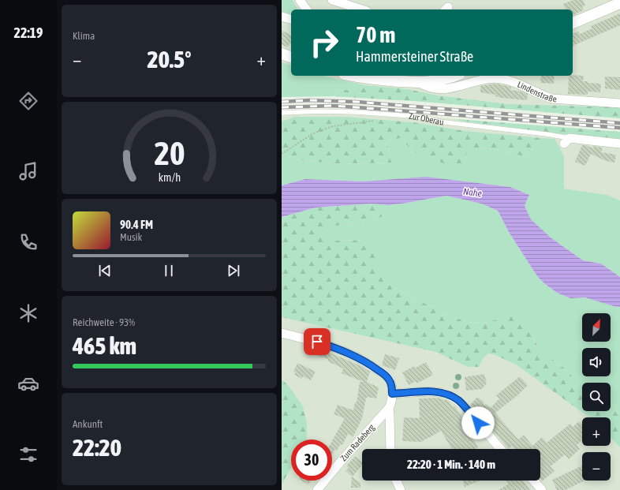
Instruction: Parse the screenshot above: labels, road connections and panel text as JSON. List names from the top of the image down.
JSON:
{
  "streets": {
    "street": ["Lindenstraße", "Zur Oberau", "Zum Radeberg"]
  },
  "water": ["Nahe"],
  "north": "top right",
  "page": {
    "tabs": "22:19",
    "tile": [
      "Klima",
      ["Reichweite · 93%", "465 km"],
      ["Ankunft", "22:20"]
    ],
    "turn": ["70 m", "Hammersteiner Straße"],
    "heat": ["−", "20.5°", "+"],
    "song": ["90.4 FM", "Musik"],
    "map_buttons": ["+", "−"],
    "limit": "30",
    "trip": "22:20 · 1 Min. · 140 m",
    "gauge": ["20", "km/h"]
  }
}
